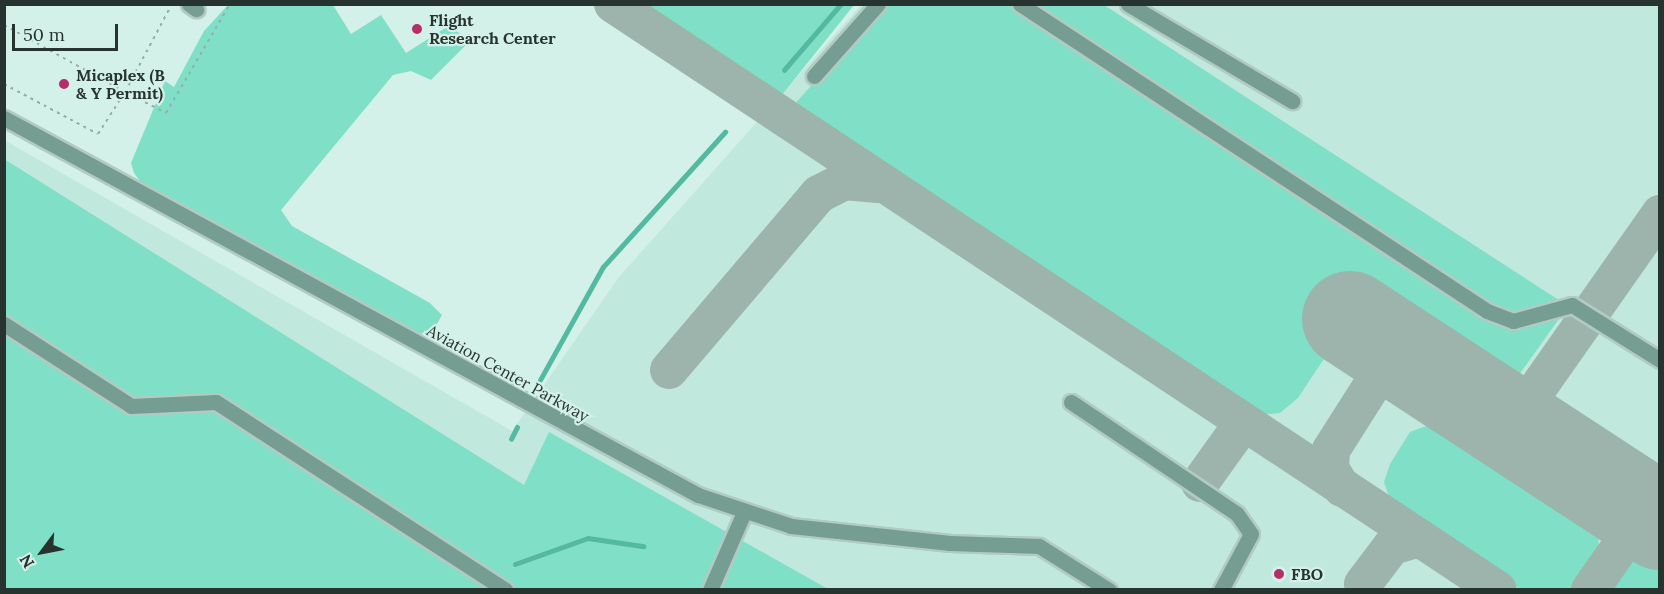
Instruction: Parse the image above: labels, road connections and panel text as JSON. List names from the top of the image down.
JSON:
{
  "streets": {
    "street": ["Aviation Center Parkway"]
  },
  "places": ["Flight Research Center", "Micaplex (B & Y Permit)", "FBO"],
  "scale_bar": "50 m",
  "north": "bottom left"
}
